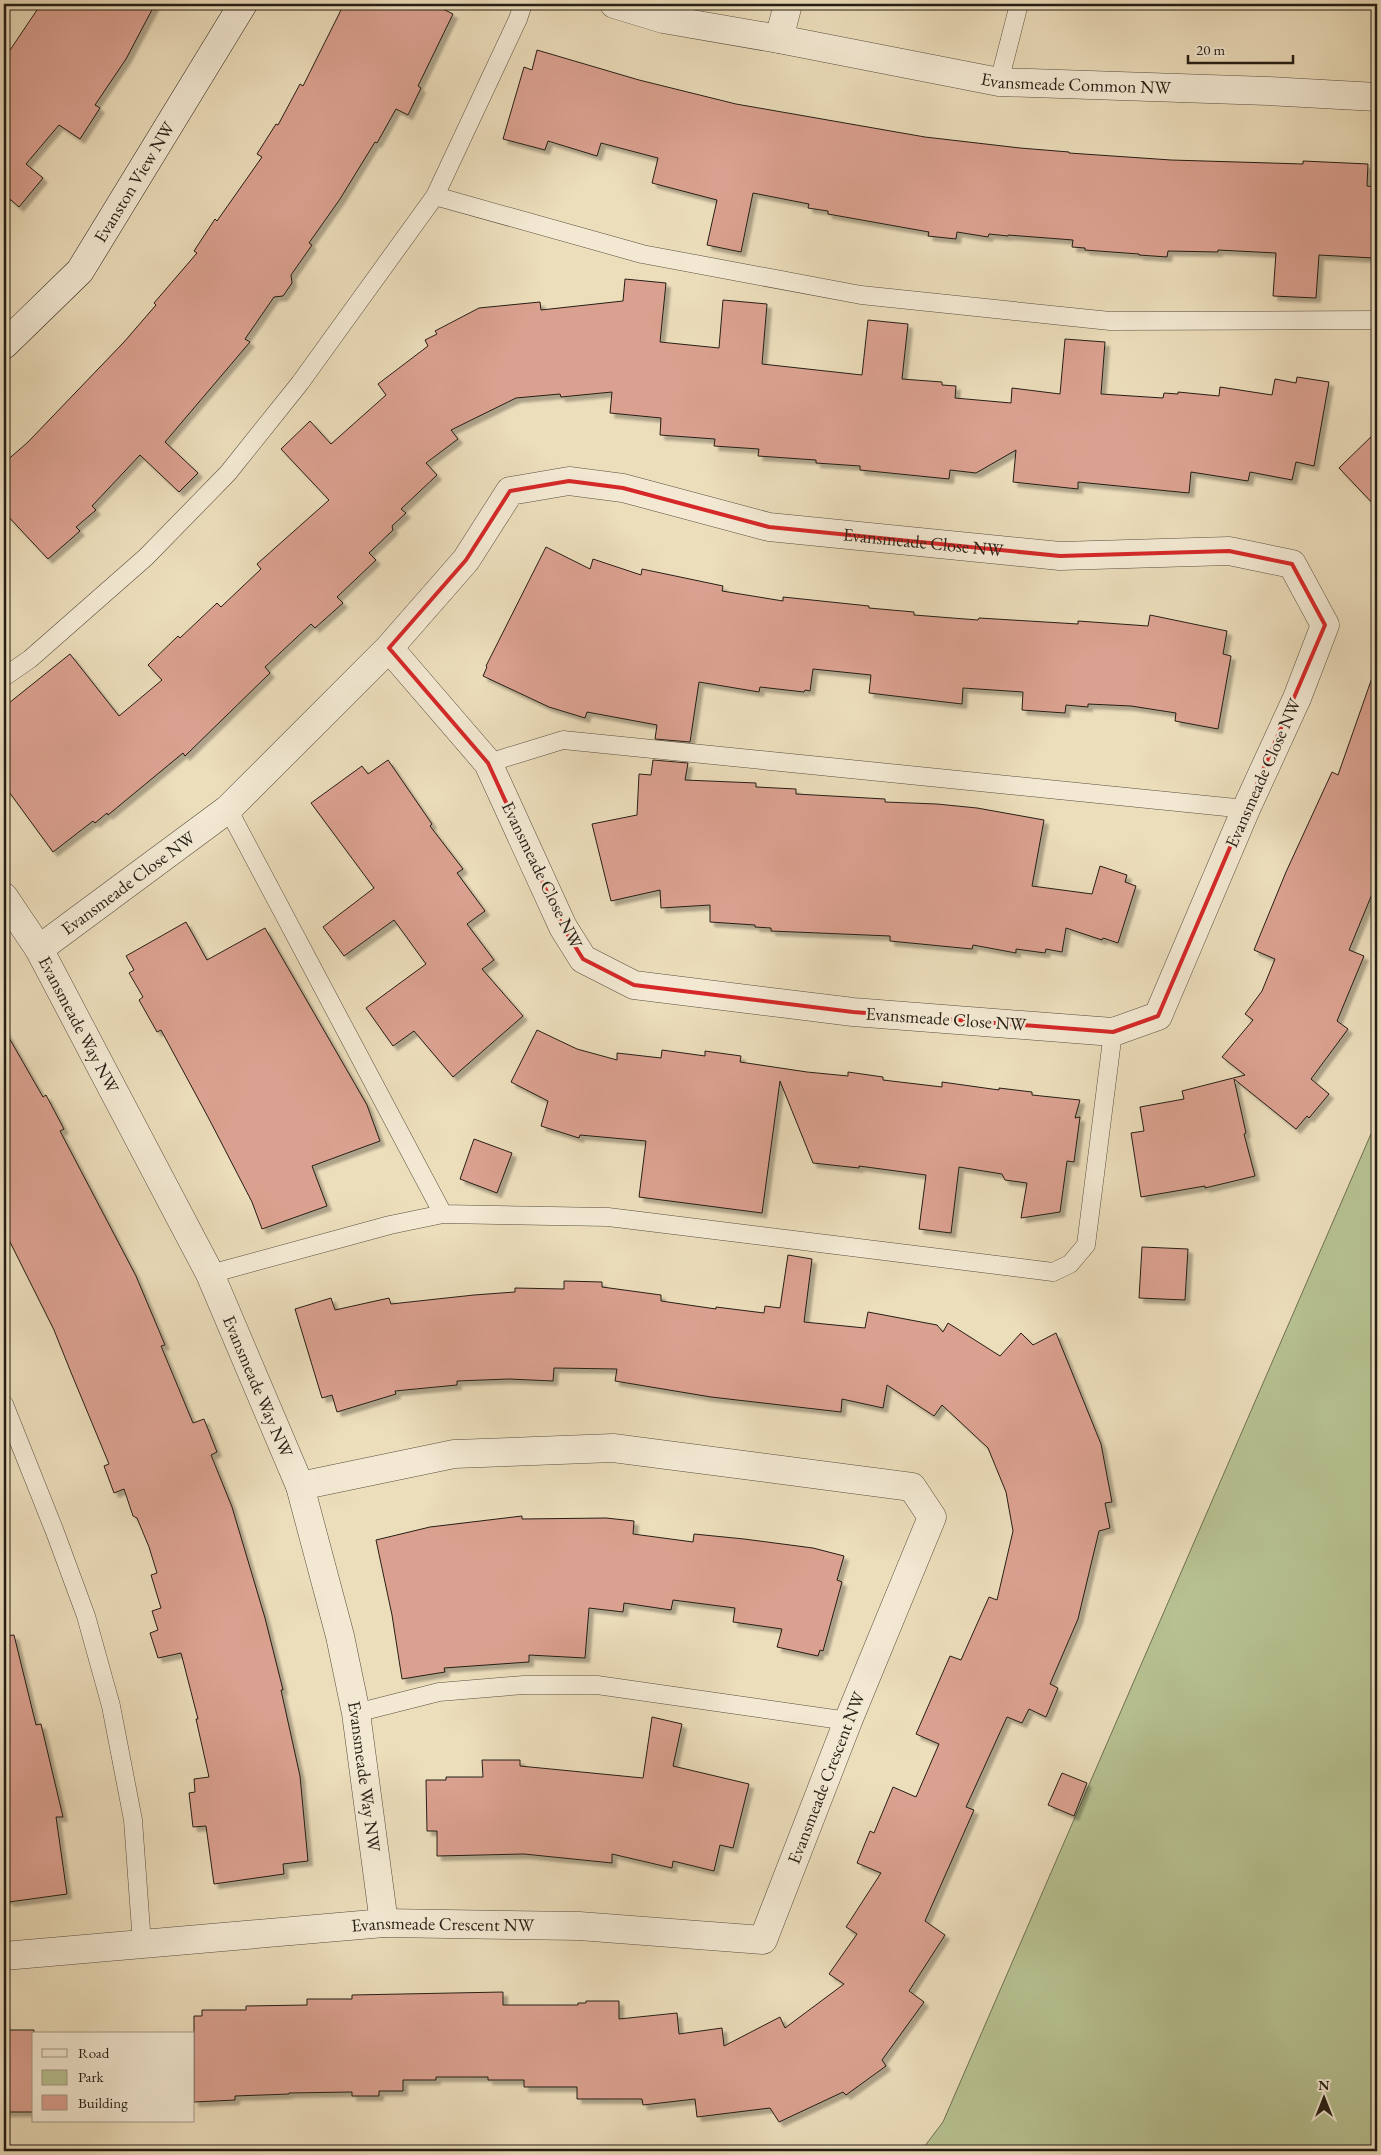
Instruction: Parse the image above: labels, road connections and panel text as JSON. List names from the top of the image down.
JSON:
{
  "streets": {
    "street": [
      "Evansmeade Common NW",
      "Evanston View NW",
      "Evansmeade Close NW",
      "Evansmeade Way NW",
      "Evansmeade Crescent NW"
    ]
  },
  "crossings": [
    ["Evansmeade Close NW", "Evansmeade Way NW"],
    ["Evansmeade Way NW", "Evansmeade Crescent NW"]
  ],
  "legend": ["Road", "Park", "Building"],
  "scale_bar": "20 m",
  "north": "top"
}
